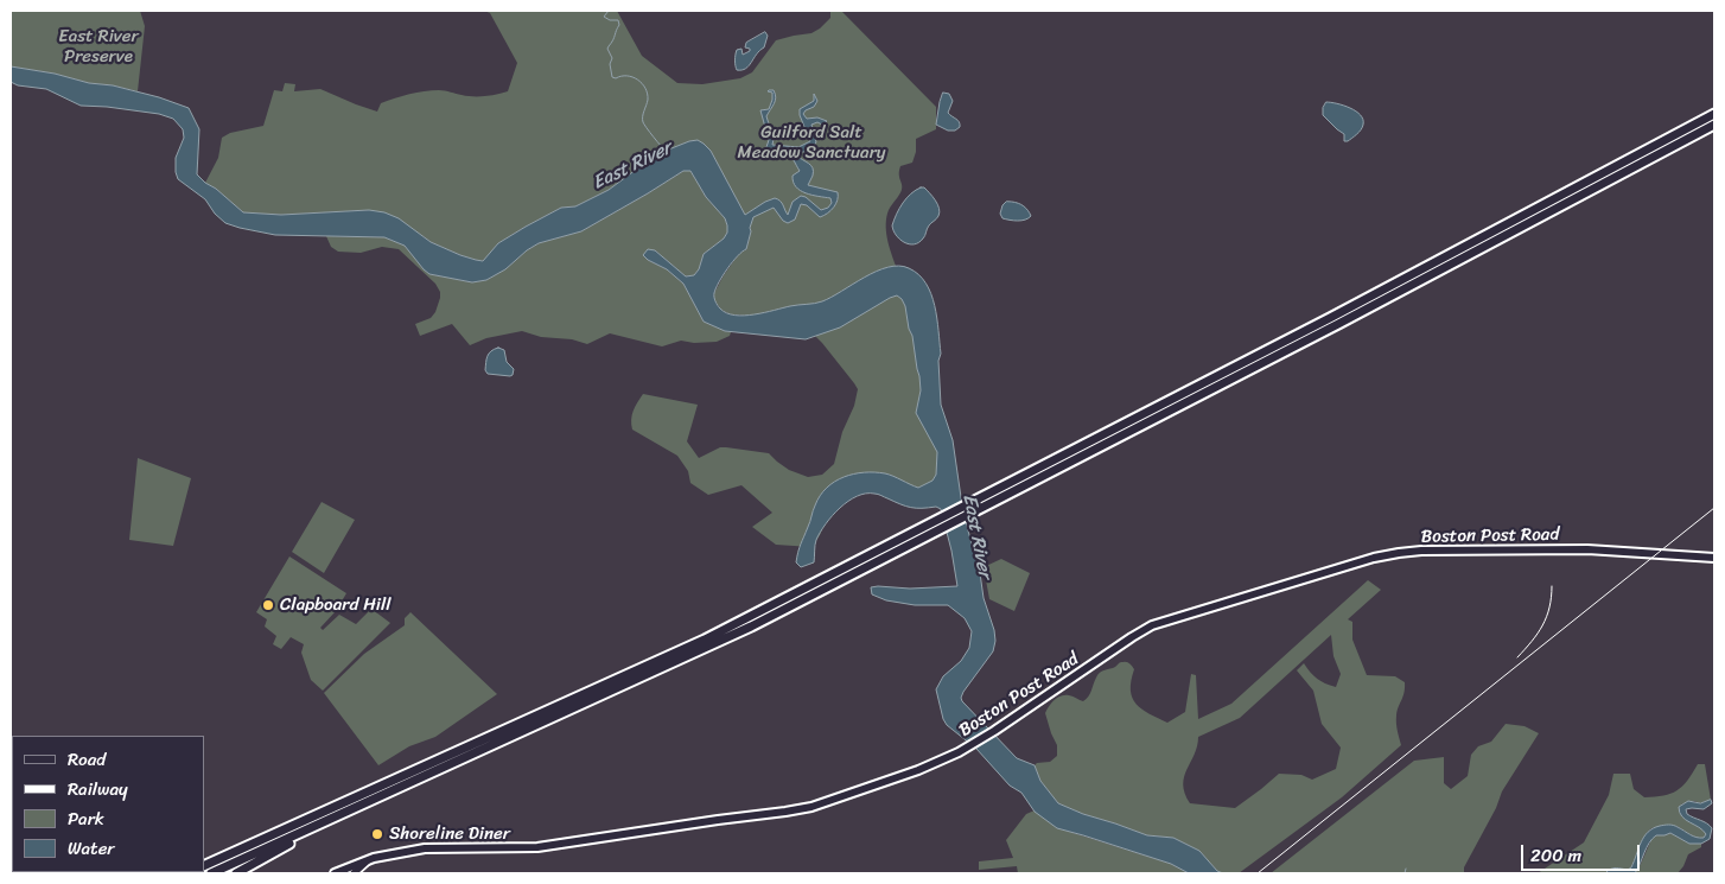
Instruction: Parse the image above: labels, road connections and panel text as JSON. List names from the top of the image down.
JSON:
{
  "streets": {
    "main road": ["Boston Post Road"]
  },
  "water": ["East River"],
  "parks": ["East River Preserve", "Guilford Salt Meadow Sanctuary"],
  "places": ["Clapboard Hill", "Shoreline Diner"],
  "legend": [
    "Road",
    "Railway",
    "Park",
    "Water"
  ],
  "scale_bar": "200 m"
}
